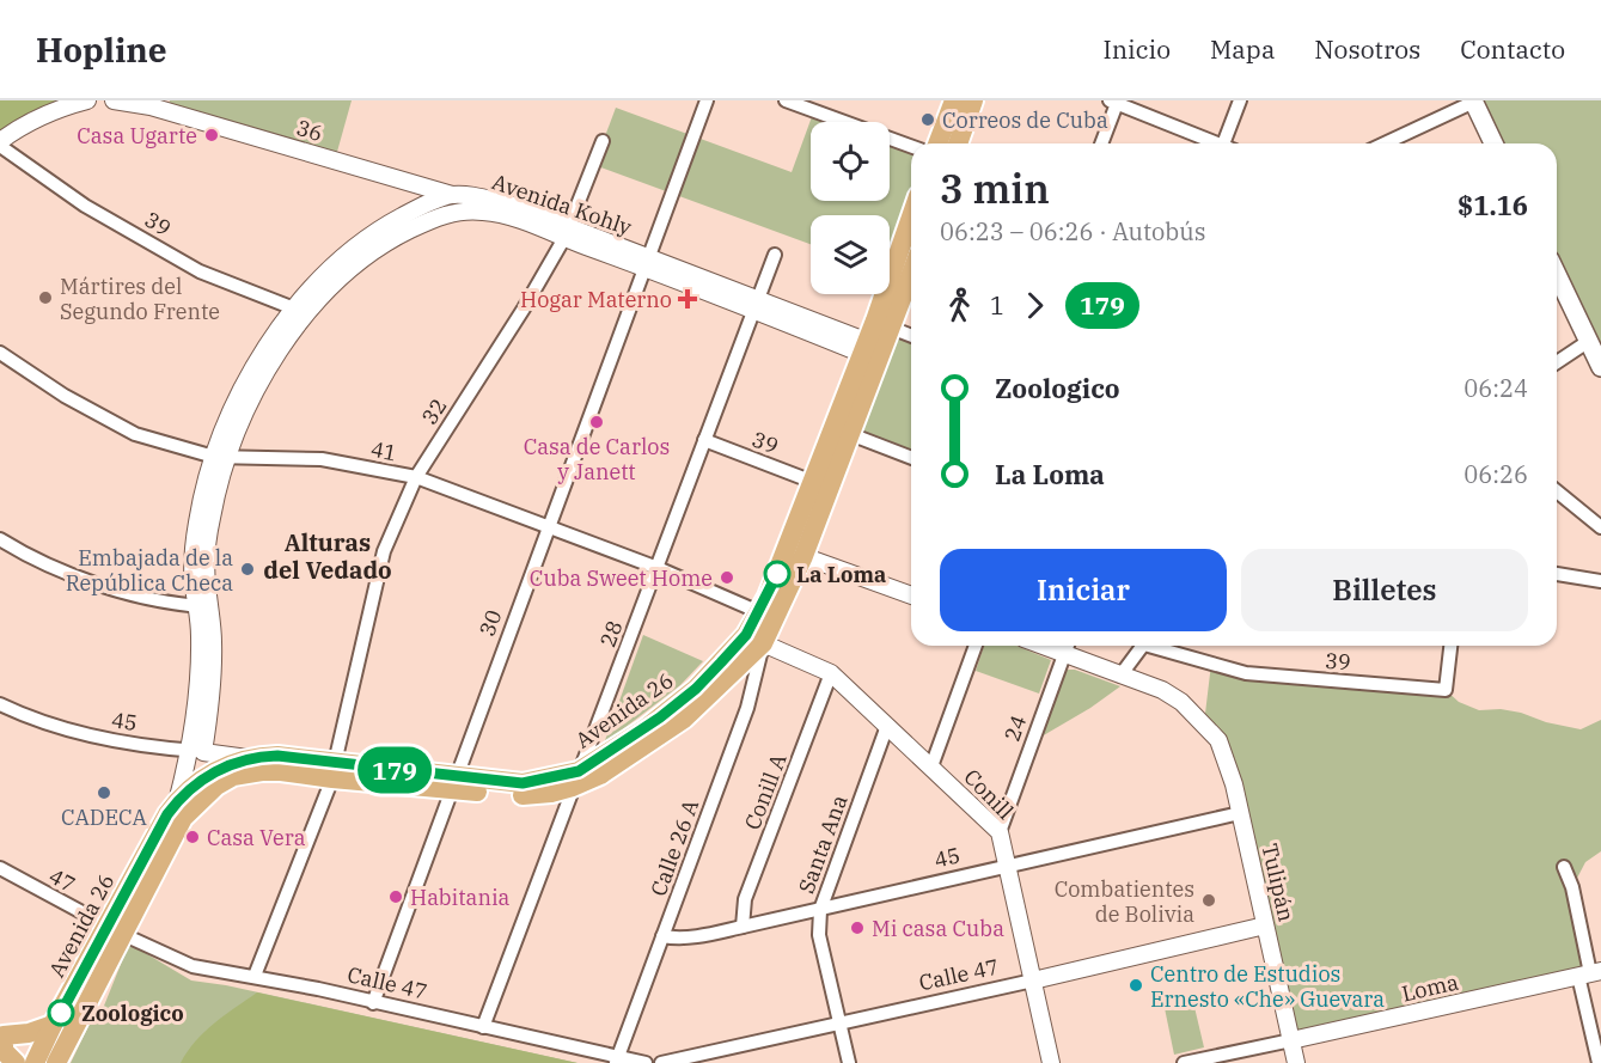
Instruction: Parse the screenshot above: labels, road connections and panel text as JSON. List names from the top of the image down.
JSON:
{
  "streets": {
    "main road": ["Avenida 26"],
    "street": [
      "36",
      "Avenida Kohly",
      "39",
      "32",
      "41",
      "30",
      "28",
      "45",
      "24",
      "Conill A",
      "Conill",
      "Santa Ana",
      "Calle 26 A",
      "47",
      "Tulipán",
      "Calle 47",
      "Loma"
    ]
  },
  "crossings": [
    ["36", "Avenida Kohly"],
    ["Avenida Kohly", "39"],
    ["Avenida Kohly", "32"],
    ["Avenida Kohly", "41"],
    ["Avenida Kohly", "30"],
    ["Avenida Kohly", "28"],
    ["Avenida Kohly", "Avenida 26"],
    ["Avenida Kohly", "45"],
    ["39", "28"],
    ["39", "Avenida 26"],
    ["32", "41"],
    ["32", "Avenida 26"],
    ["32", "Calle 47"],
    ["41", "30"],
    ["41", "28"],
    ["41", "Avenida 26"],
    ["30", "Avenida 26"],
    ["30", "Calle 47"],
    ["28", "Avenida 26"],
    ["28", "Calle 47"],
    ["Avenida 26", "45"],
    ["Avenida 26", "Conill"],
    ["Avenida 26", "Calle 26 A"],
    ["Avenida 26", "47"],
    ["Avenida 26", "Calle 47"],
    ["45", "Conill A"],
    ["45", "Conill"],
    ["45", "Santa Ana"],
    ["45", "Calle 26 A"],
    ["45", "Tulipán"],
    ["24", "Conill"],
    ["24", "Tulipán"],
    ["Conill A", "Conill"],
    ["Conill", "Santa Ana"],
    ["Conill", "Calle 26 A"],
    ["Conill", "Calle 47"],
    ["Santa Ana", "Calle 47"],
    ["Calle 26 A", "Calle 47"],
    ["47", "Calle 47"],
    ["Tulipán", "Calle 47"],
    ["Tulipán", "Loma"]
  ],
  "districts": ["Alturas del Vedado"],
  "places": {
    "other": [
      "Correos de Cuba",
      "Casa Ugarte",
      "Mártires del Segundo Frente",
      "Casa de Carlos y Janett",
      "Embajada de la República Checa",
      "La Loma",
      "Cuba Sweet Home",
      "CADECA",
      "Casa Vera",
      "Habitania",
      "Combatientes de Bolivia",
      "Mi casa Cuba",
      "Centro de Estudios Ernesto «Che» Guevara",
      "Zoologico"
    ],
    "health": ["Hogar Materno"]
  },
  "lines": ["bus line 179"],
  "page": {
    "header": "Hopline",
    "nav": [
      "Inicio",
      "Mapa",
      "Nosotros",
      "Contacto"
    ],
    "on_map": "179",
    "heading": ["3 min", "06:23 – 06:26 · Autobús", "$1.16"],
    "legs": ["1", "179"],
    "list": [
      {
        "name": "Zoologico",
        "value": "06:24"
      },
      {
        "name": "La Loma",
        "value": "06:26"
      }
    ],
    "buttons": ["Iniciar", "Billetes"]
  }
}
